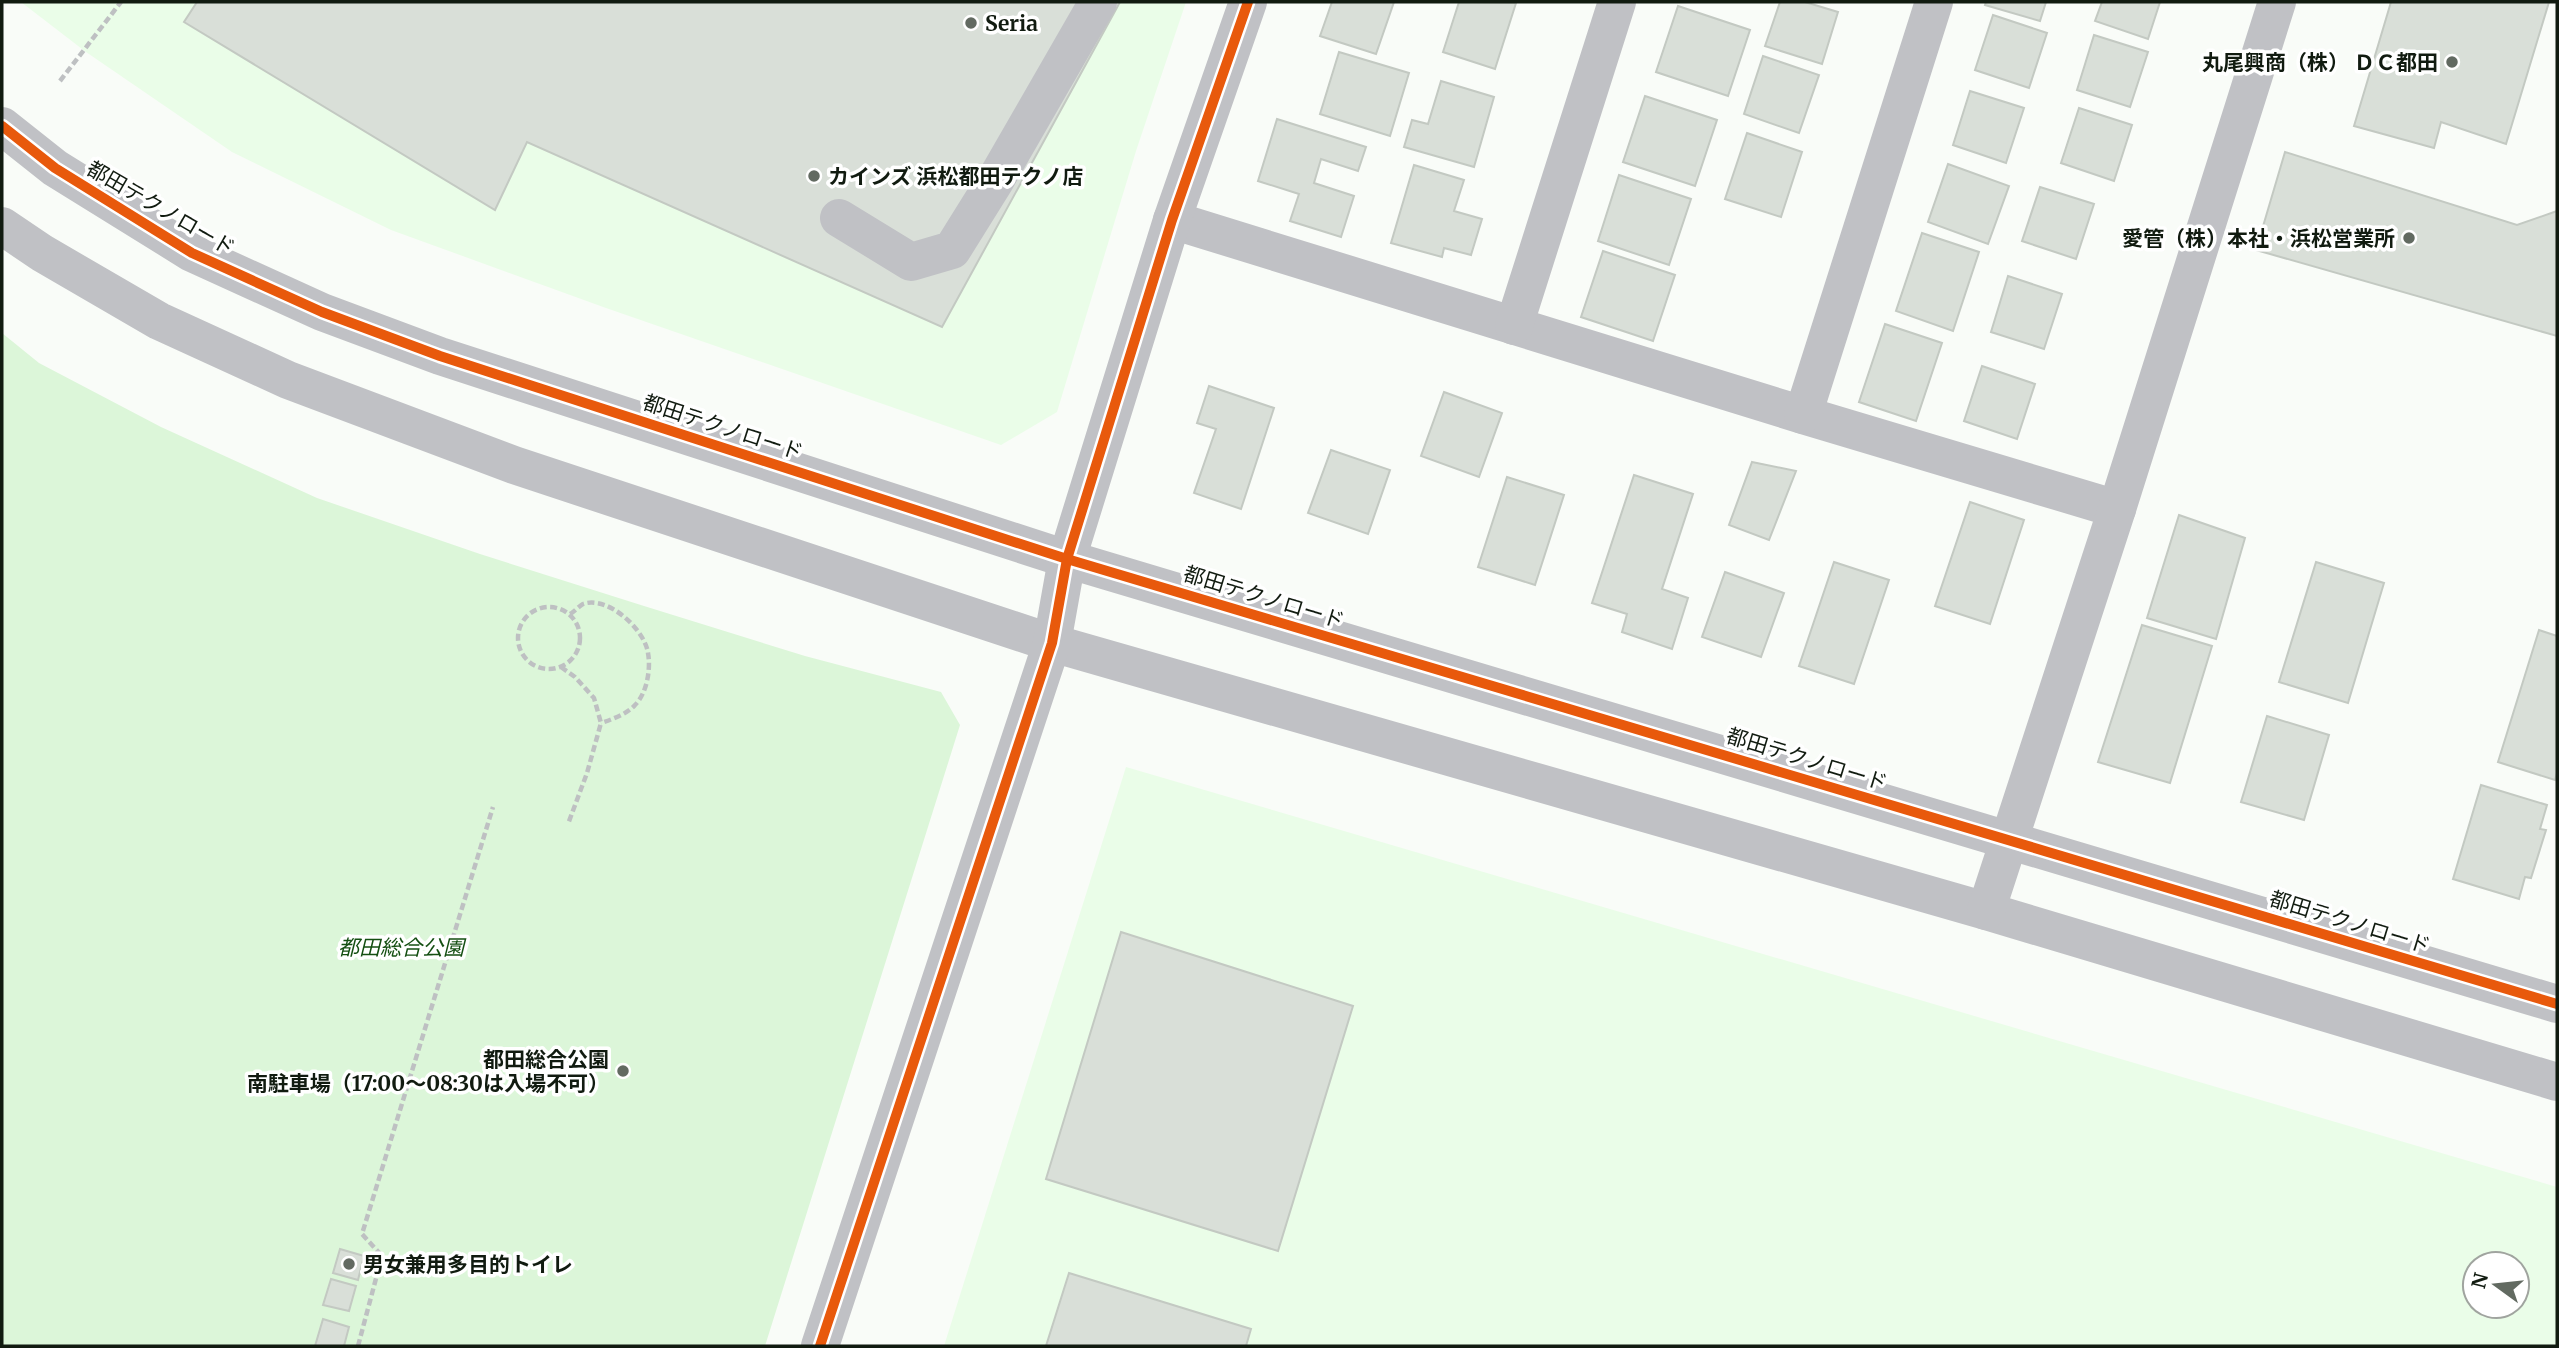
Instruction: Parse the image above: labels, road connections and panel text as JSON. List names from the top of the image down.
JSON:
{
  "streets": {
    "street": ["都田テクノロード"]
  },
  "parks": ["都田総合公園"],
  "places": [
    "Seria",
    "丸尾興商（株） ＤＣ都田",
    "カインズ 浜松都田テクノ店",
    "愛管（株）本社・浜松営業所",
    "都田総合公園 南駐車場（17:00～08:30は入場不可）",
    "男女兼用多目的トイレ"
  ],
  "north": "left"
}
